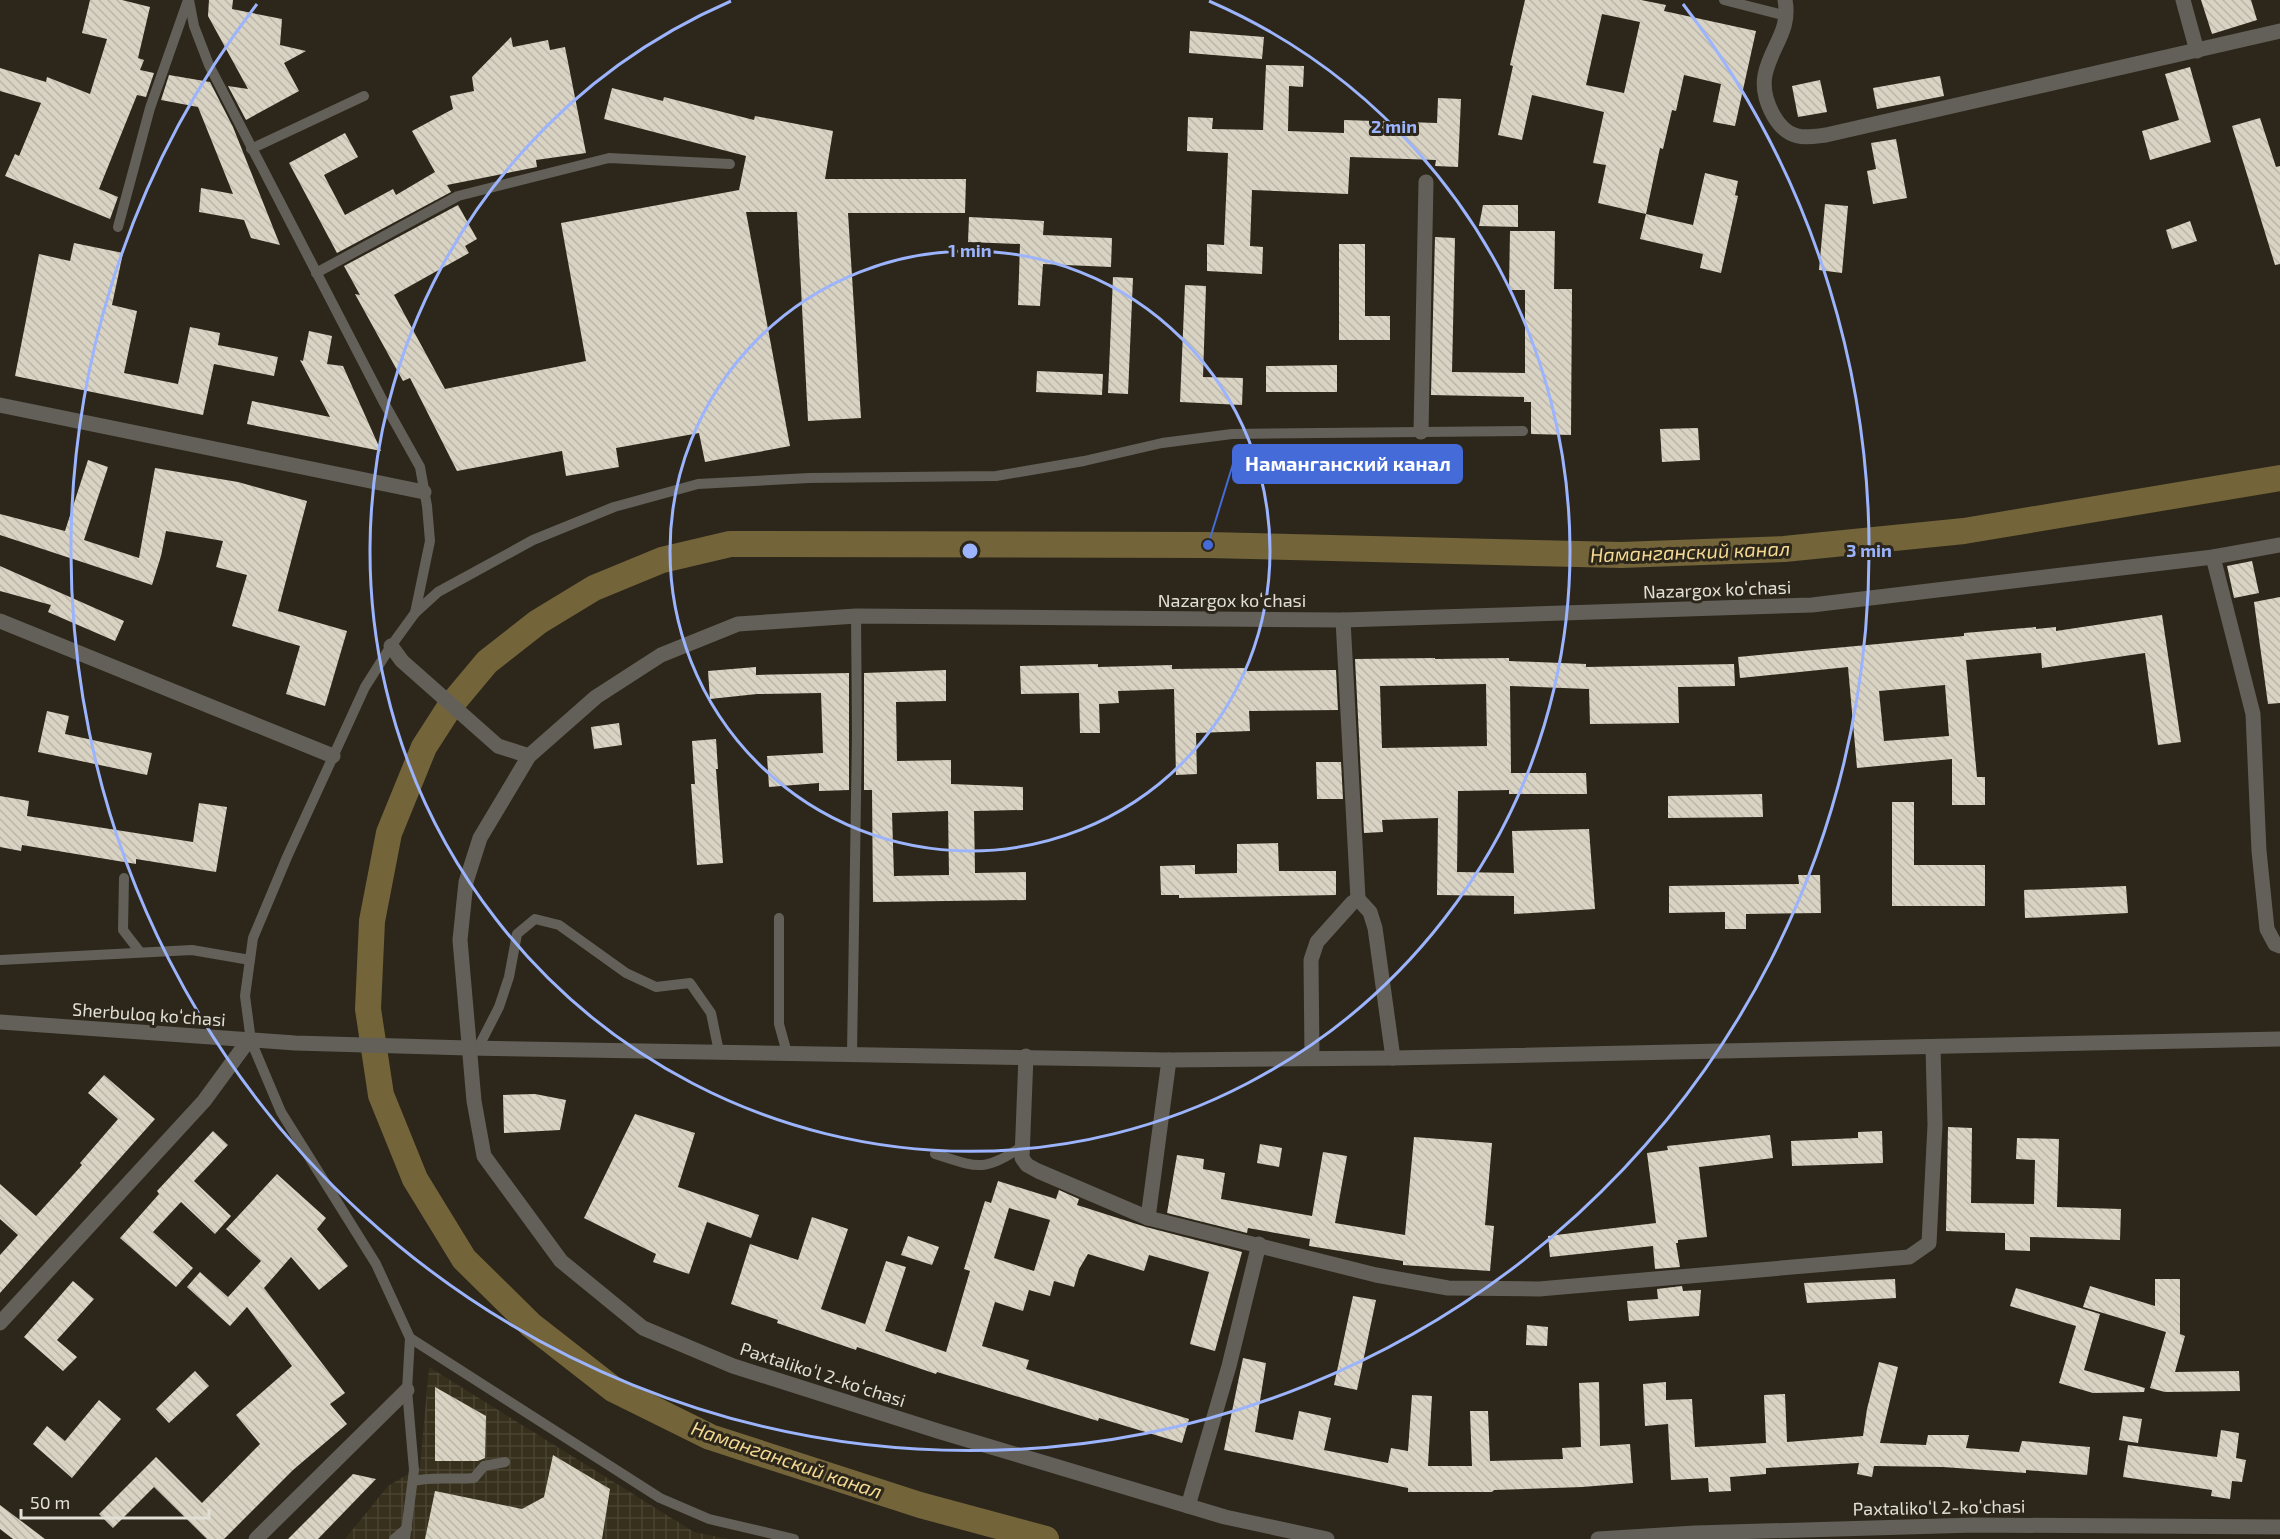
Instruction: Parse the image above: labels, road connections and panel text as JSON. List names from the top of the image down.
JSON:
{
  "streets": {
    "street": ["Nazargox koʻchasi", "Sherbuloq koʻchasi", "Paxtalikoʻl 2-koʻchasi"]
  },
  "crossings": [
    ["Nazargox koʻchasi", "Sherbuloq koʻchasi"],
    ["Nazargox koʻchasi", "Paxtalikoʻl 2-koʻchasi"],
    ["Sherbuloq koʻchasi", "Paxtalikoʻl 2-koʻchasi"]
  ],
  "water": ["Наманганский канал"],
  "places": ["Наманганский канал"],
  "scale_bar": "50 m",
  "rings": ["2 min", "1 min", "3 min"]
}
